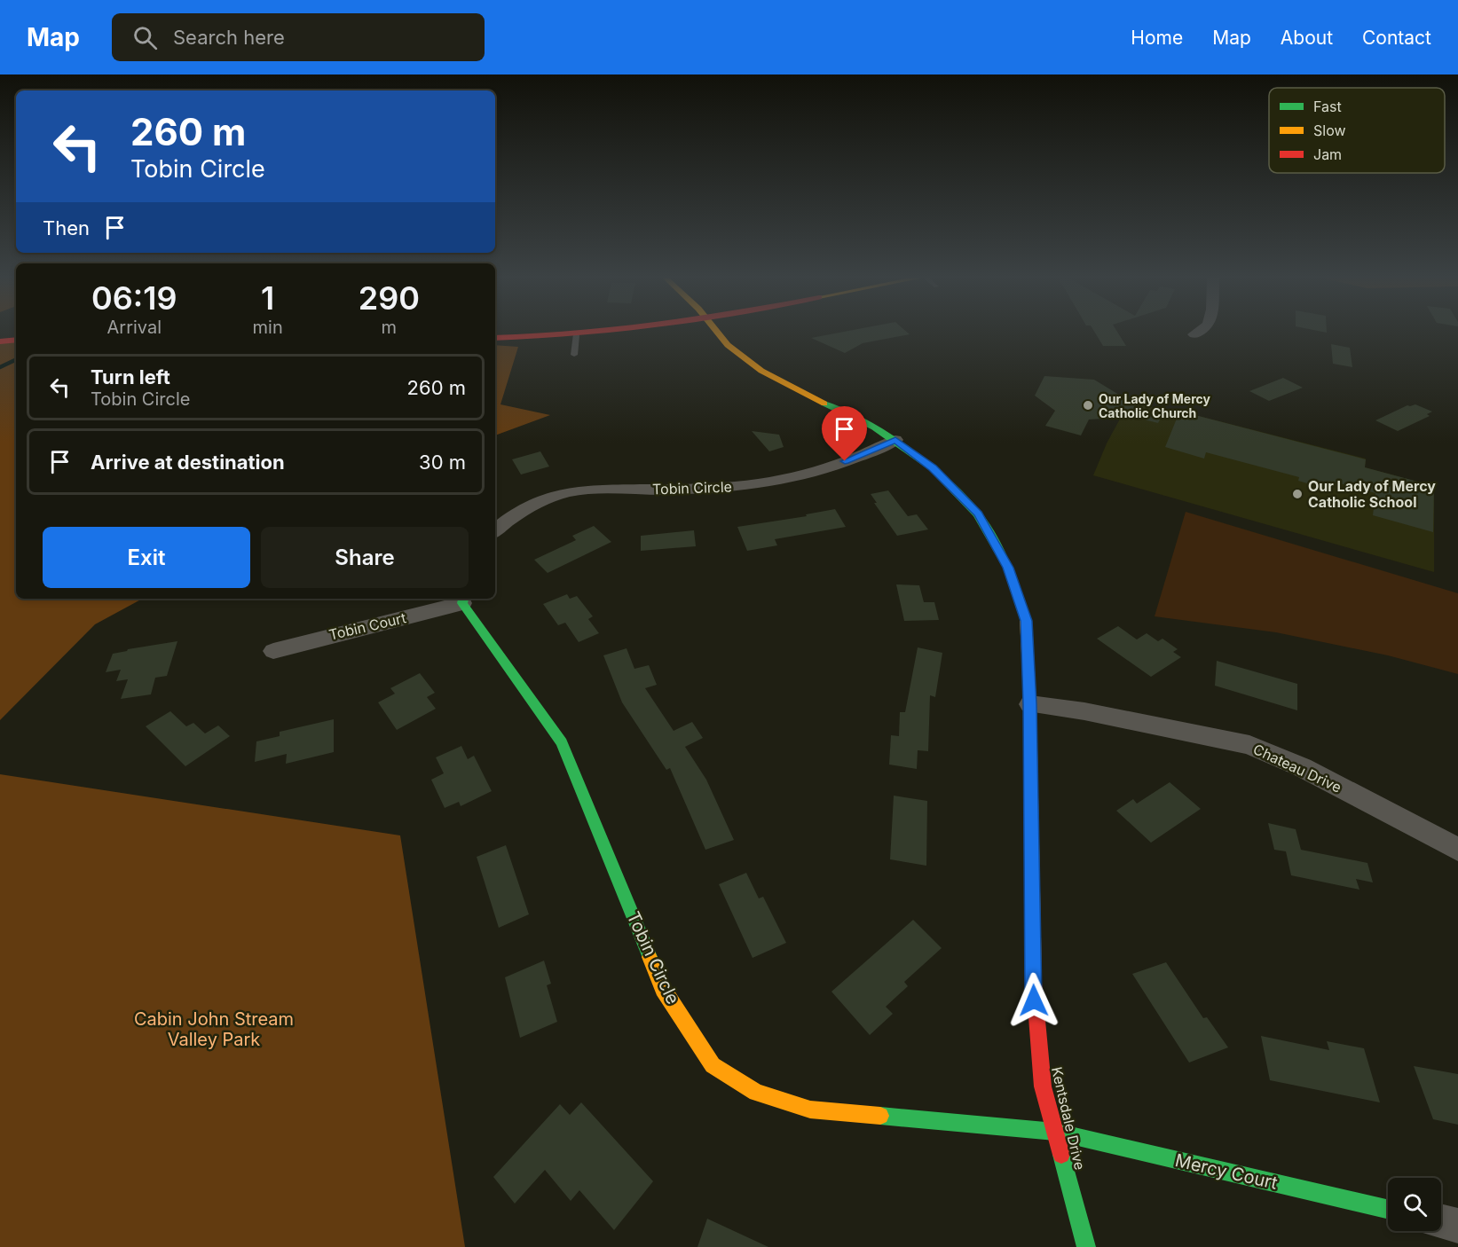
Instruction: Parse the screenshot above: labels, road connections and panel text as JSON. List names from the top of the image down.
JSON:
{
  "streets": {
    "street": [
      "Tobin Circle",
      "Tobin Court",
      "Chateau Drive",
      "Kentsdale Drive",
      "Mercy Court"
    ]
  },
  "crossings": [
    ["Tobin Circle", "Tobin Court"],
    ["Tobin Circle", "Kentsdale Drive"],
    ["Tobin Circle", "Mercy Court"],
    ["Chateau Drive", "Kentsdale Drive"],
    ["Kentsdale Drive", "Mercy Court"]
  ],
  "parks": ["Cabin John Stream Valley Park"],
  "places": ["Our Lady of Mercy Catholic Church", "Our Lady of Mercy Catholic School"],
  "legend": ["Fast", "Slow", "Jam"],
  "page": {
    "header": "Map",
    "search": "Search here",
    "nav": [
      "Home",
      "Map",
      "About",
      "Contact"
    ],
    "turn": ["260 m", "Tobin Circle"],
    "then": "Then",
    "eta": [
      "06:19",
      "Arrival",
      "1",
      "min",
      "290",
      "m"
    ],
    "list": [
      {
        "name": "Turn left",
        "note": "Tobin Circle",
        "value": "260 m"
      },
      {
        "name": "Arrive at destination",
        "value": "30 m"
      }
    ],
    "buttons": ["Exit", "Share"]
  }
}
